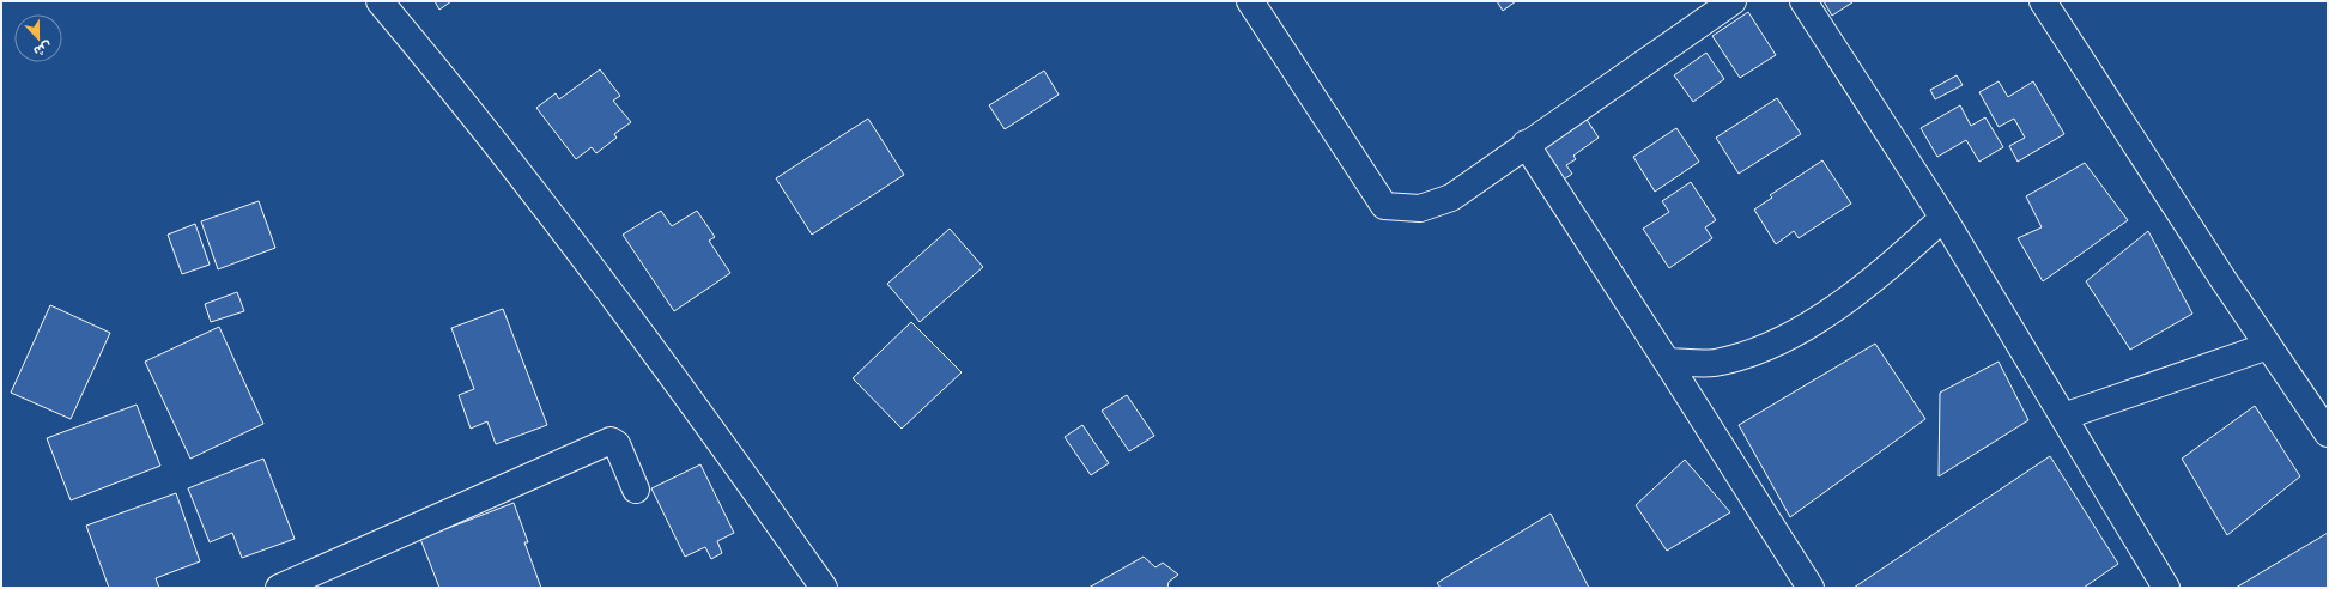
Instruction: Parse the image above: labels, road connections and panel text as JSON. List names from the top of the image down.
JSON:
{
  "north": "bottom"
}
